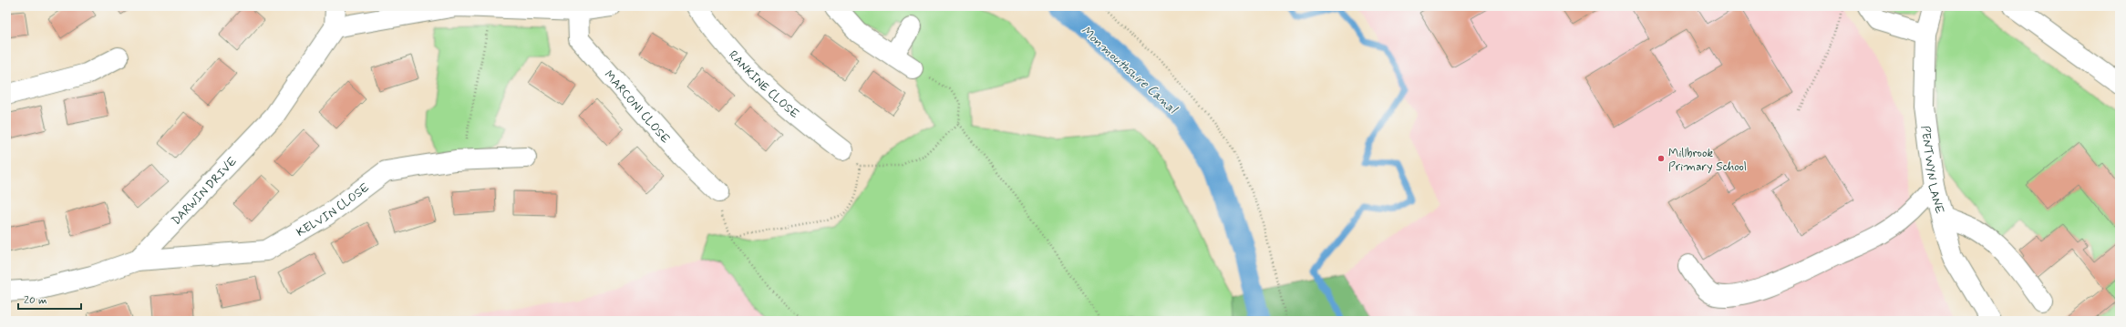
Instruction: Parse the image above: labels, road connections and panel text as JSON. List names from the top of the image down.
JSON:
{
  "streets": {
    "street": [
      "RANKINE CLOSE",
      "MARCONI CLOSE",
      "PENTWYN LANE",
      "DARWIN DRIVE",
      "KELVIN CLOSE"
    ]
  },
  "crossings": [
    ["DARWIN DRIVE", "KELVIN CLOSE"]
  ],
  "water": ["Monmouthshire Canal"],
  "places": ["Millbrook Primary School"],
  "scale_bar": "20 m"
}
